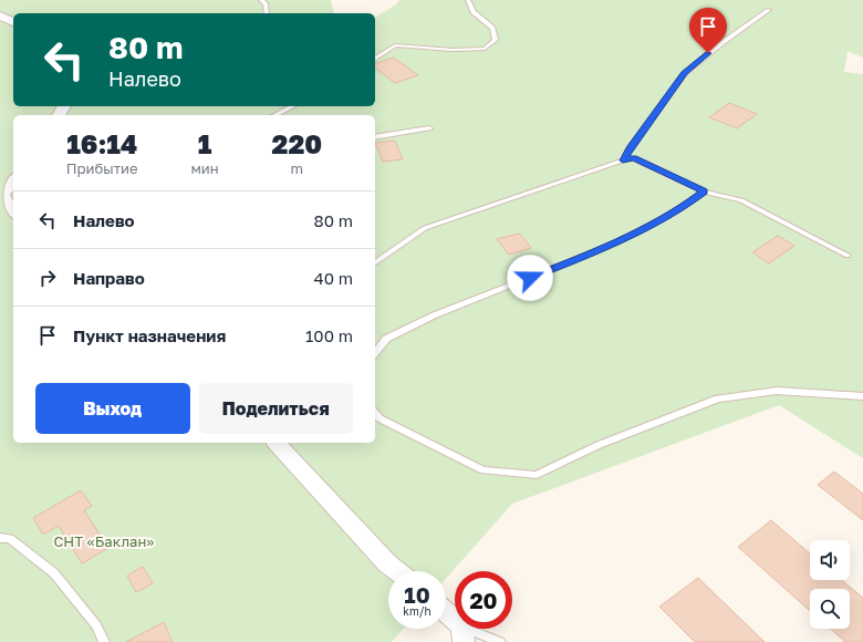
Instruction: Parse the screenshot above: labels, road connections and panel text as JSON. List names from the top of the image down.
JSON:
{
  "parks": ["СНТ «Баклан»"],
  "page": {
    "turn": ["80 m", "Налево"],
    "eta": [
      "16:14",
      "Прибытие",
      "1",
      "мин",
      "220",
      "m"
    ],
    "list": [
      {
        "name": "Налево",
        "value": "80 m"
      },
      {
        "name": "Направо",
        "value": "40 m"
      },
      {
        "name": "Пункт назначения",
        "value": "100 m"
      }
    ],
    "buttons": ["Выход", "Поделиться"],
    "speed": "10 km/h",
    "limit": "20"
  }
}
